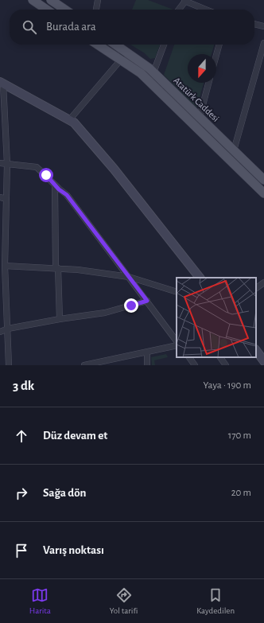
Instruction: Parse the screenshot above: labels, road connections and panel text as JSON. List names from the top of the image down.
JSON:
{
  "streets": {
    "main road": ["Atatürk Caddesi"]
  },
  "north": "bottom",
  "page": {
    "search": "Burada ara",
    "heading": ["3 dk", "Yaya · 190 m"],
    "list": [
      ["Düz devam et", "170 m"],
      ["Sağa dön", "20 m"],
      "Varış noktası"
    ],
    "nav": ["Harita", "Yol tarifi", "Kaydedilen"]
  }
}
